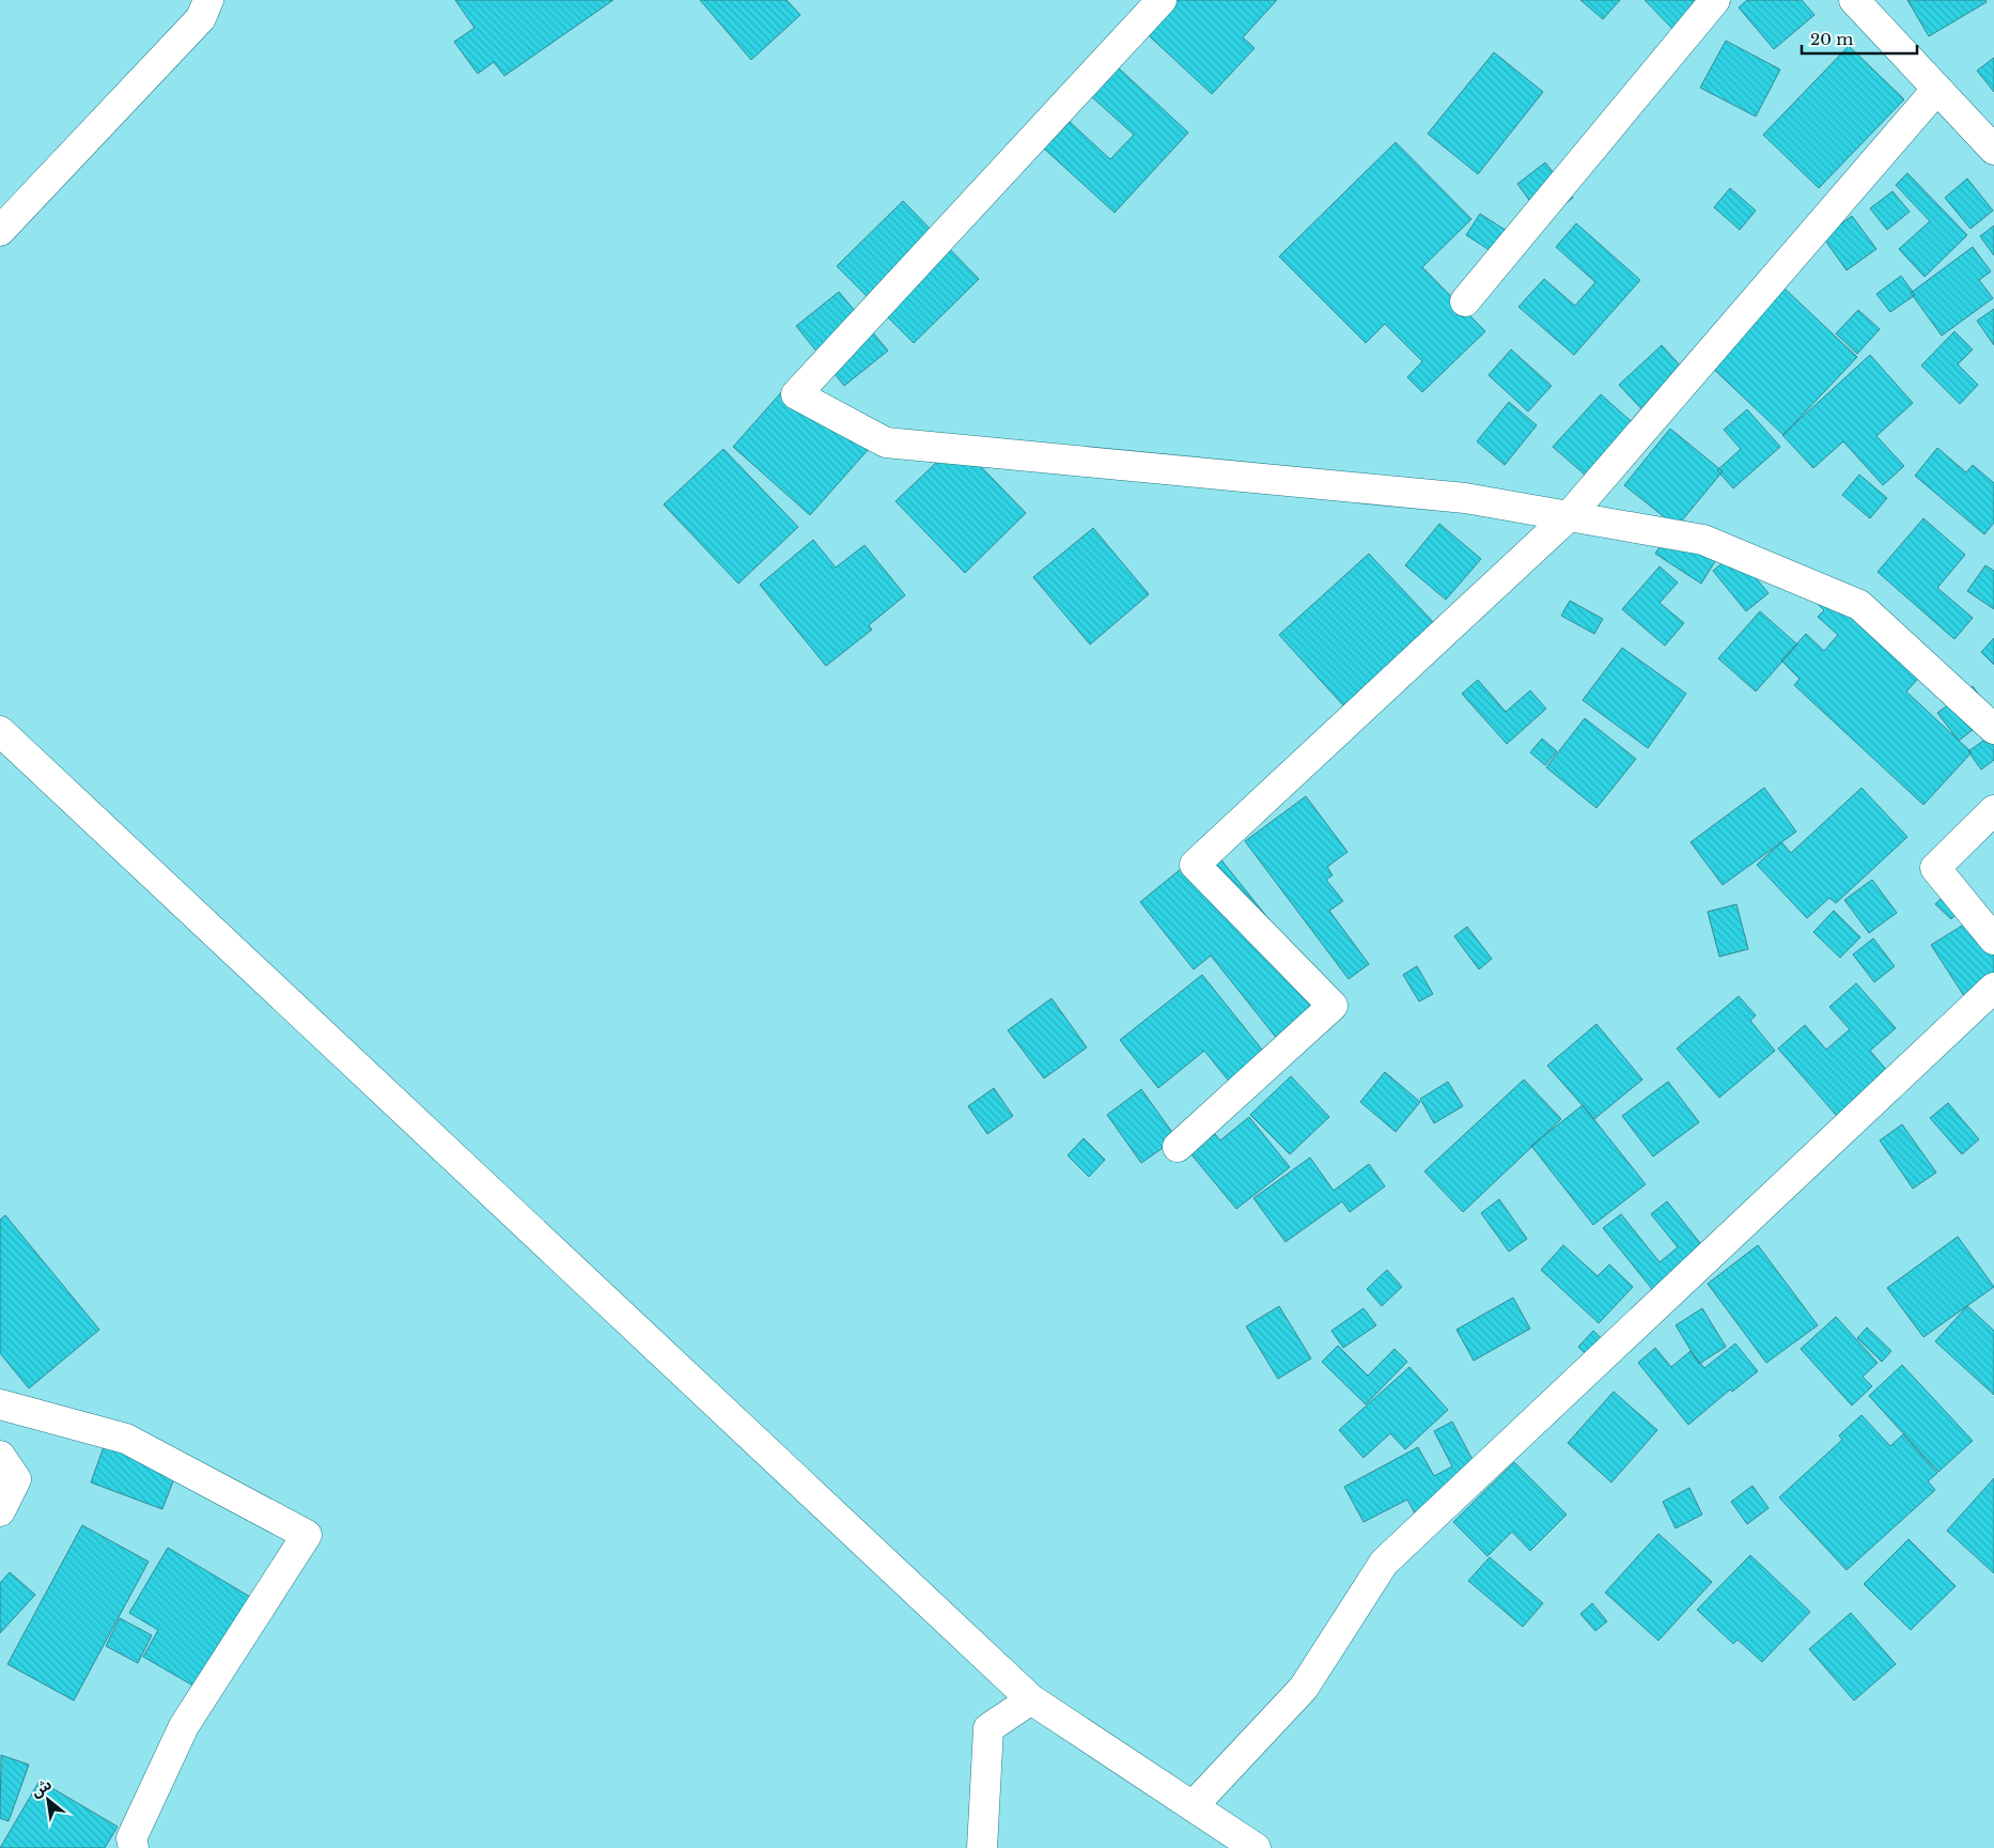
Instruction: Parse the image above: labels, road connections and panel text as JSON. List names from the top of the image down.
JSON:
{
  "scale_bar": "20 m",
  "north": "top left"
}
